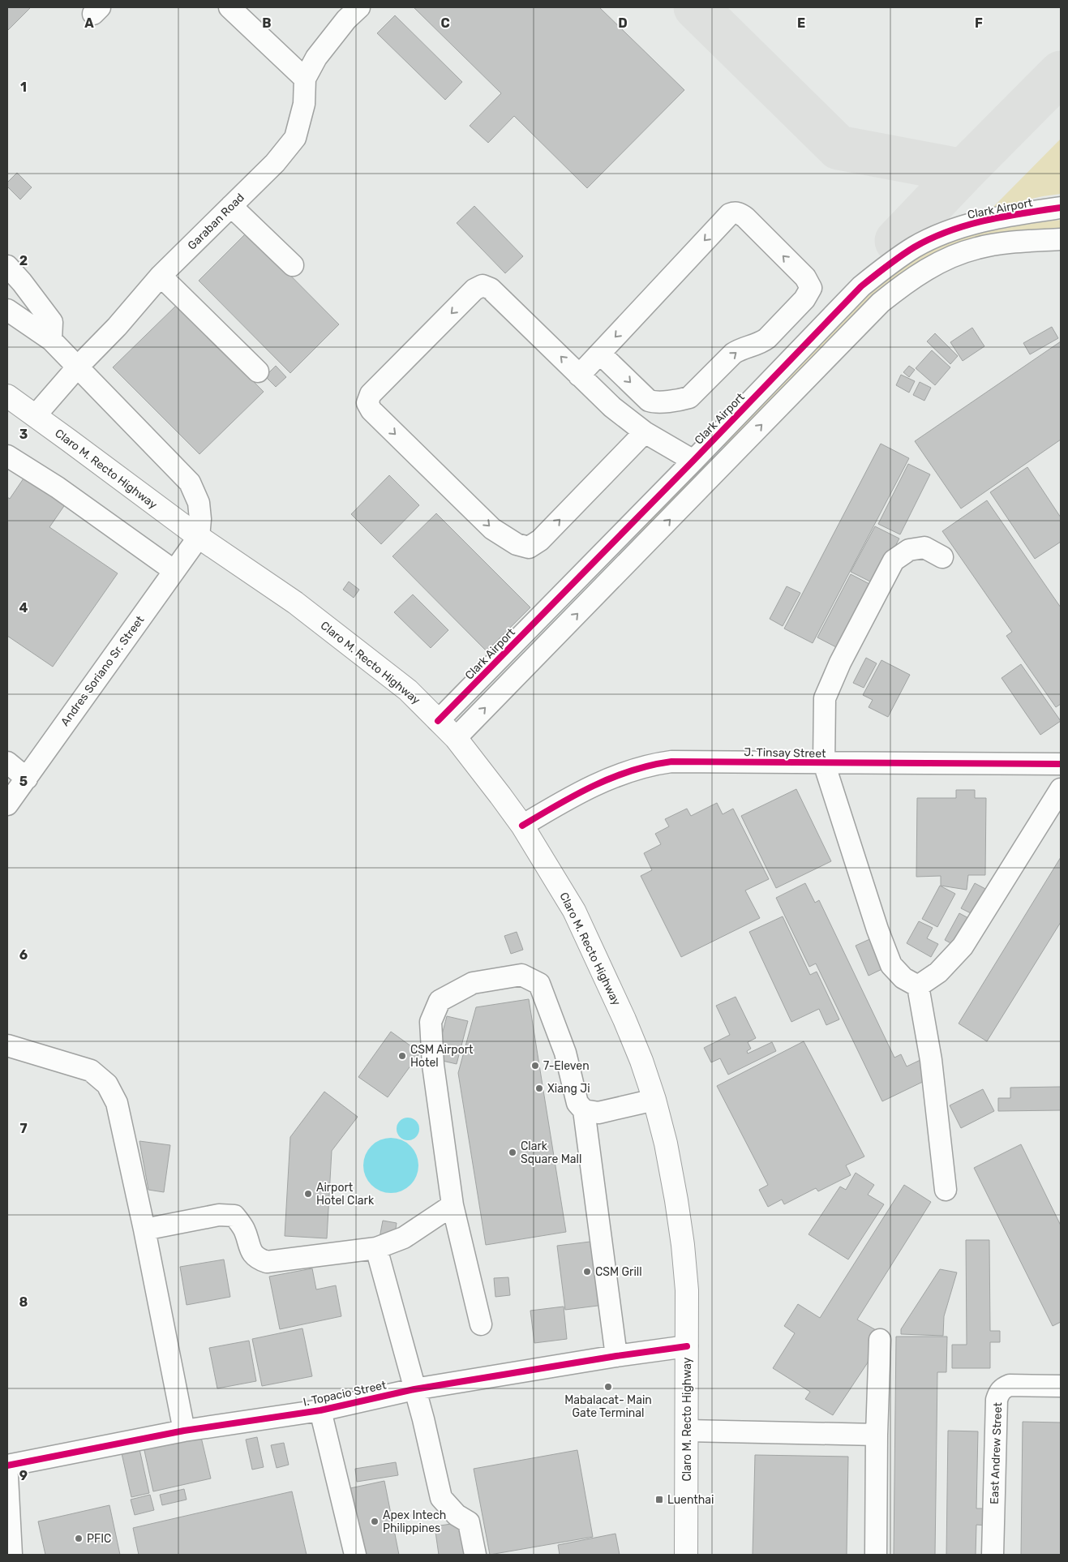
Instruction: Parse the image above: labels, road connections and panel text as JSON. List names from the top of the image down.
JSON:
{
  "streets": {
    "main road": ["Claro M. Recto Highway"],
    "street": [
      "Clark Airport",
      "Garaban Road",
      "Andres Soriano Sr. Street",
      "J. Tinsay Street",
      "I. Topacio Street",
      "East Andrew Street"
    ]
  },
  "crossings": [
    ["Clark Airport", "Claro M. Recto Highway"],
    ["Garaban Road", "Claro M. Recto Highway"],
    ["Claro M. Recto Highway", "Andres Soriano Sr. Street"],
    ["Claro M. Recto Highway", "J. Tinsay Street"],
    ["Claro M. Recto Highway", "I. Topacio Street"]
  ],
  "places": {
    "other": [
      "CSM Airport Hotel",
      "7-Eleven",
      "Xiang Ji",
      "Clark Square Mall",
      "Airport Hotel Clark",
      "CSM Grill",
      "Mabalacat- Main Gate Terminal",
      "Apex Intech Philippines",
      "PFIC"
    ],
    "transit": ["Luenthai"]
  },
  "grid": {
    "columns": [
      "A",
      "B",
      "C",
      "D",
      "E",
      "F"
    ],
    "rows": [
      "1",
      "2",
      "3",
      "4",
      "5",
      "6",
      "7",
      "8",
      "9"
    ]
  }
}
